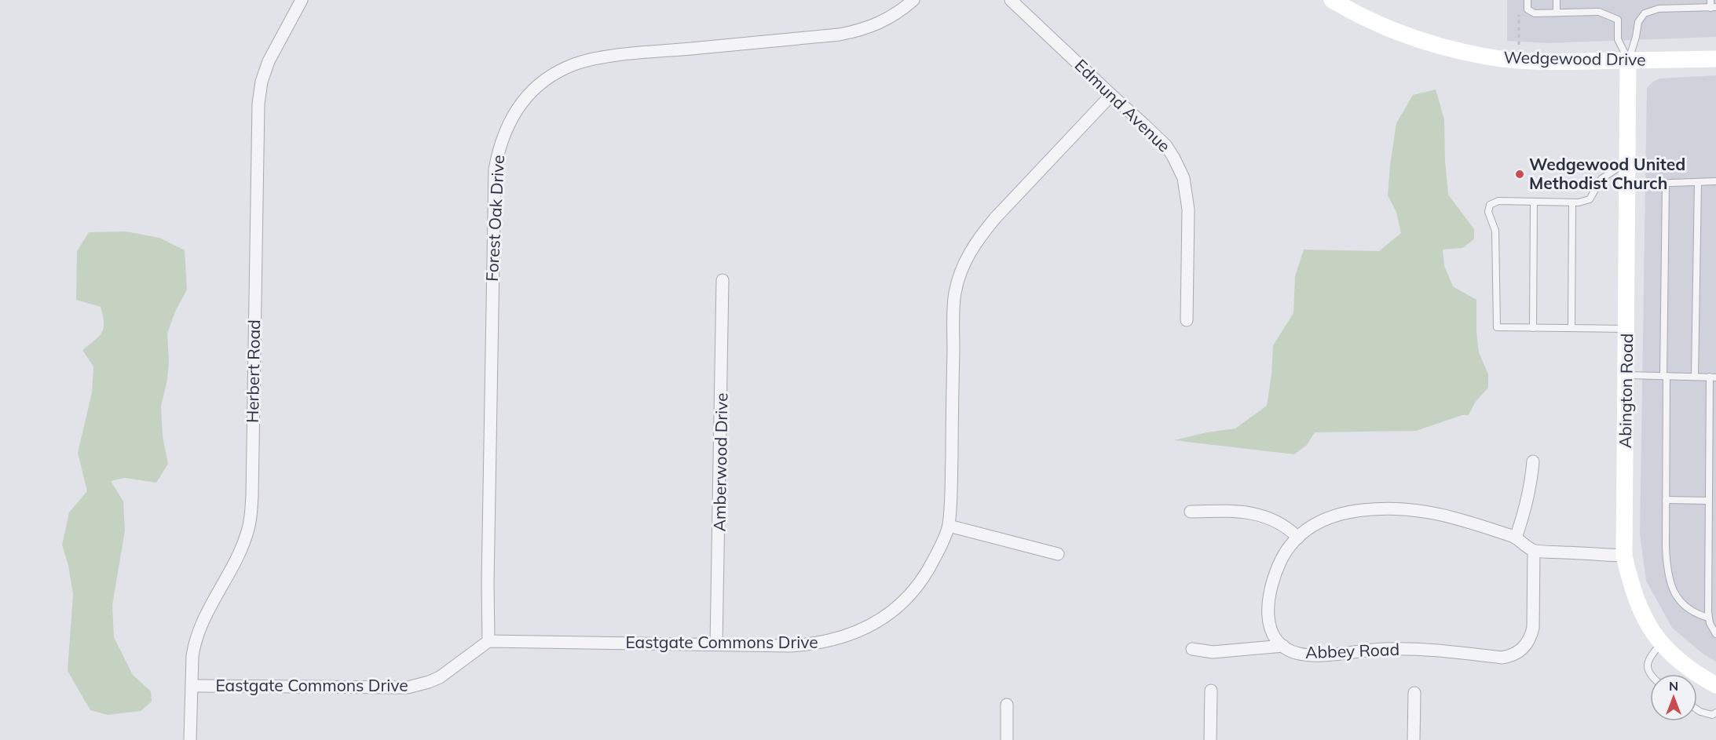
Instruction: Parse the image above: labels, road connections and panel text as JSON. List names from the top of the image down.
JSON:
{
  "streets": {
    "street": [
      "Wedgewood Drive",
      "Edmund Avenue",
      "Forest Oak Drive",
      "Herbert Road",
      "Abington Road",
      "Amberwood Drive",
      "Eastgate Commons Drive",
      "Abbey Road"
    ]
  },
  "crossings": [
    ["Wedgewood Drive", "Abington Road"],
    ["Edmund Avenue", "Eastgate Commons Drive"],
    ["Forest Oak Drive", "Eastgate Commons Drive"],
    ["Herbert Road", "Eastgate Commons Drive"],
    ["Amberwood Drive", "Eastgate Commons Drive"]
  ],
  "places": ["Wedgewood United Methodist Church"],
  "north": "top"
}
